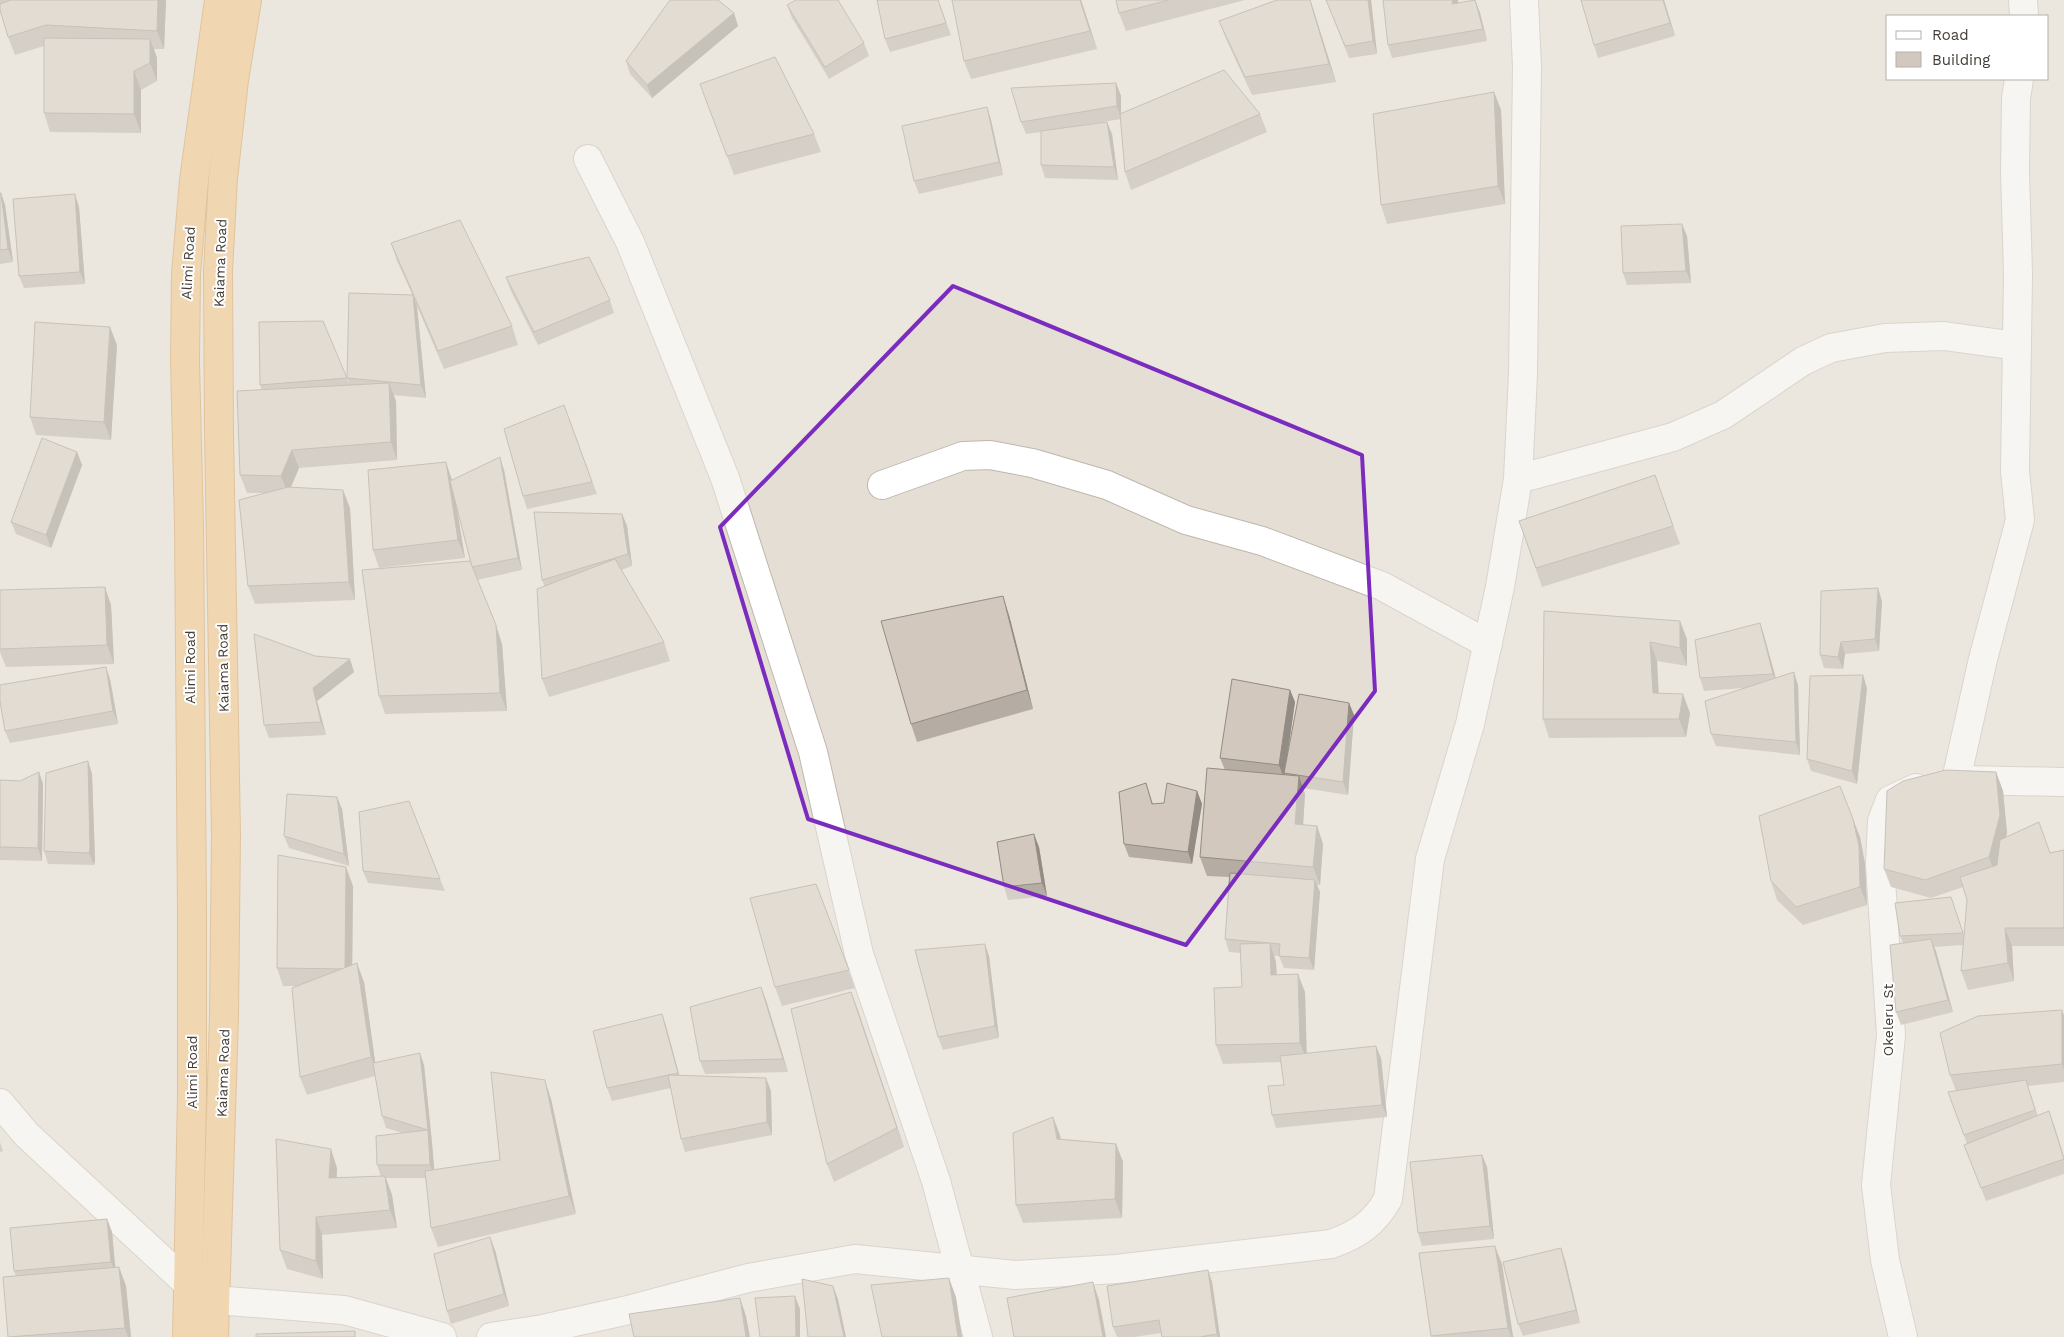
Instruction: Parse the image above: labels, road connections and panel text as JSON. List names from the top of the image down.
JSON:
{
  "streets": {
    "highway": ["Alimi Road", "Kaiama Road"],
    "street": ["Okeleru St"]
  },
  "legend": ["Road", "Building"]
}
